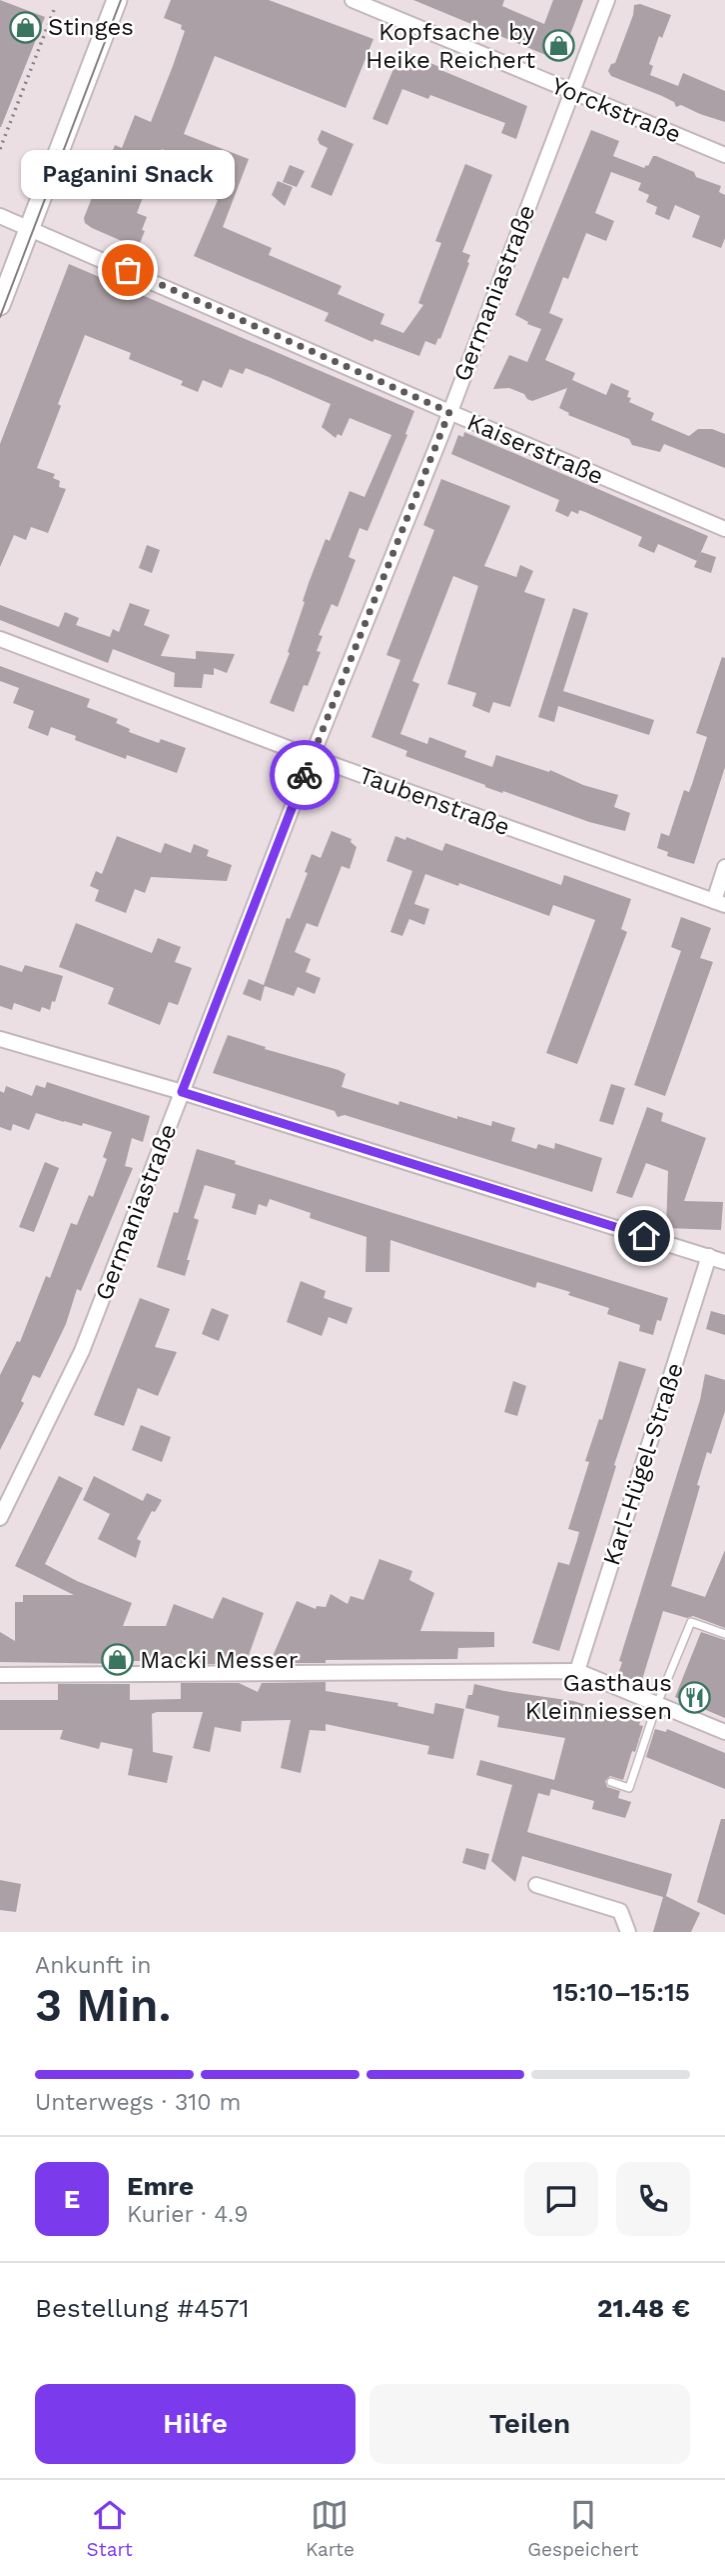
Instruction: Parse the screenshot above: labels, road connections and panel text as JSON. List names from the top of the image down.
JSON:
{
  "streets": {
    "street": [
      "Yorckstraße",
      "Germaniastraße",
      "Kaiserstraße",
      "Taubenstraße",
      "Karl-Hügel-Straße"
    ]
  },
  "crossings": [
    ["Yorckstraße", "Germaniastraße"],
    ["Germaniastraße", "Kaiserstraße"],
    ["Germaniastraße", "Taubenstraße"]
  ],
  "places": {
    "shop": ["Stinges", "Kopfsache by Heike Reichert", "Macki Messer"],
    "other": ["Paganini Snack"],
    "restaurant": ["Gasthaus Kleinniessen"]
  },
  "page": {
    "bubble": "Paganini Snack",
    "heading": ["3 Min.", "Ankunft in", "15:10–15:15"],
    "panel": [
      "Emre",
      "Kurier · 4.9",
      "Bestellung #4571",
      "21.48 €"
    ],
    "bar": "Unterwegs · 310 m",
    "round": "E",
    "buttons": ["Hilfe", "Teilen"],
    "tabs": ["Start", "Karte", "Gespeichert"]
  }
}
